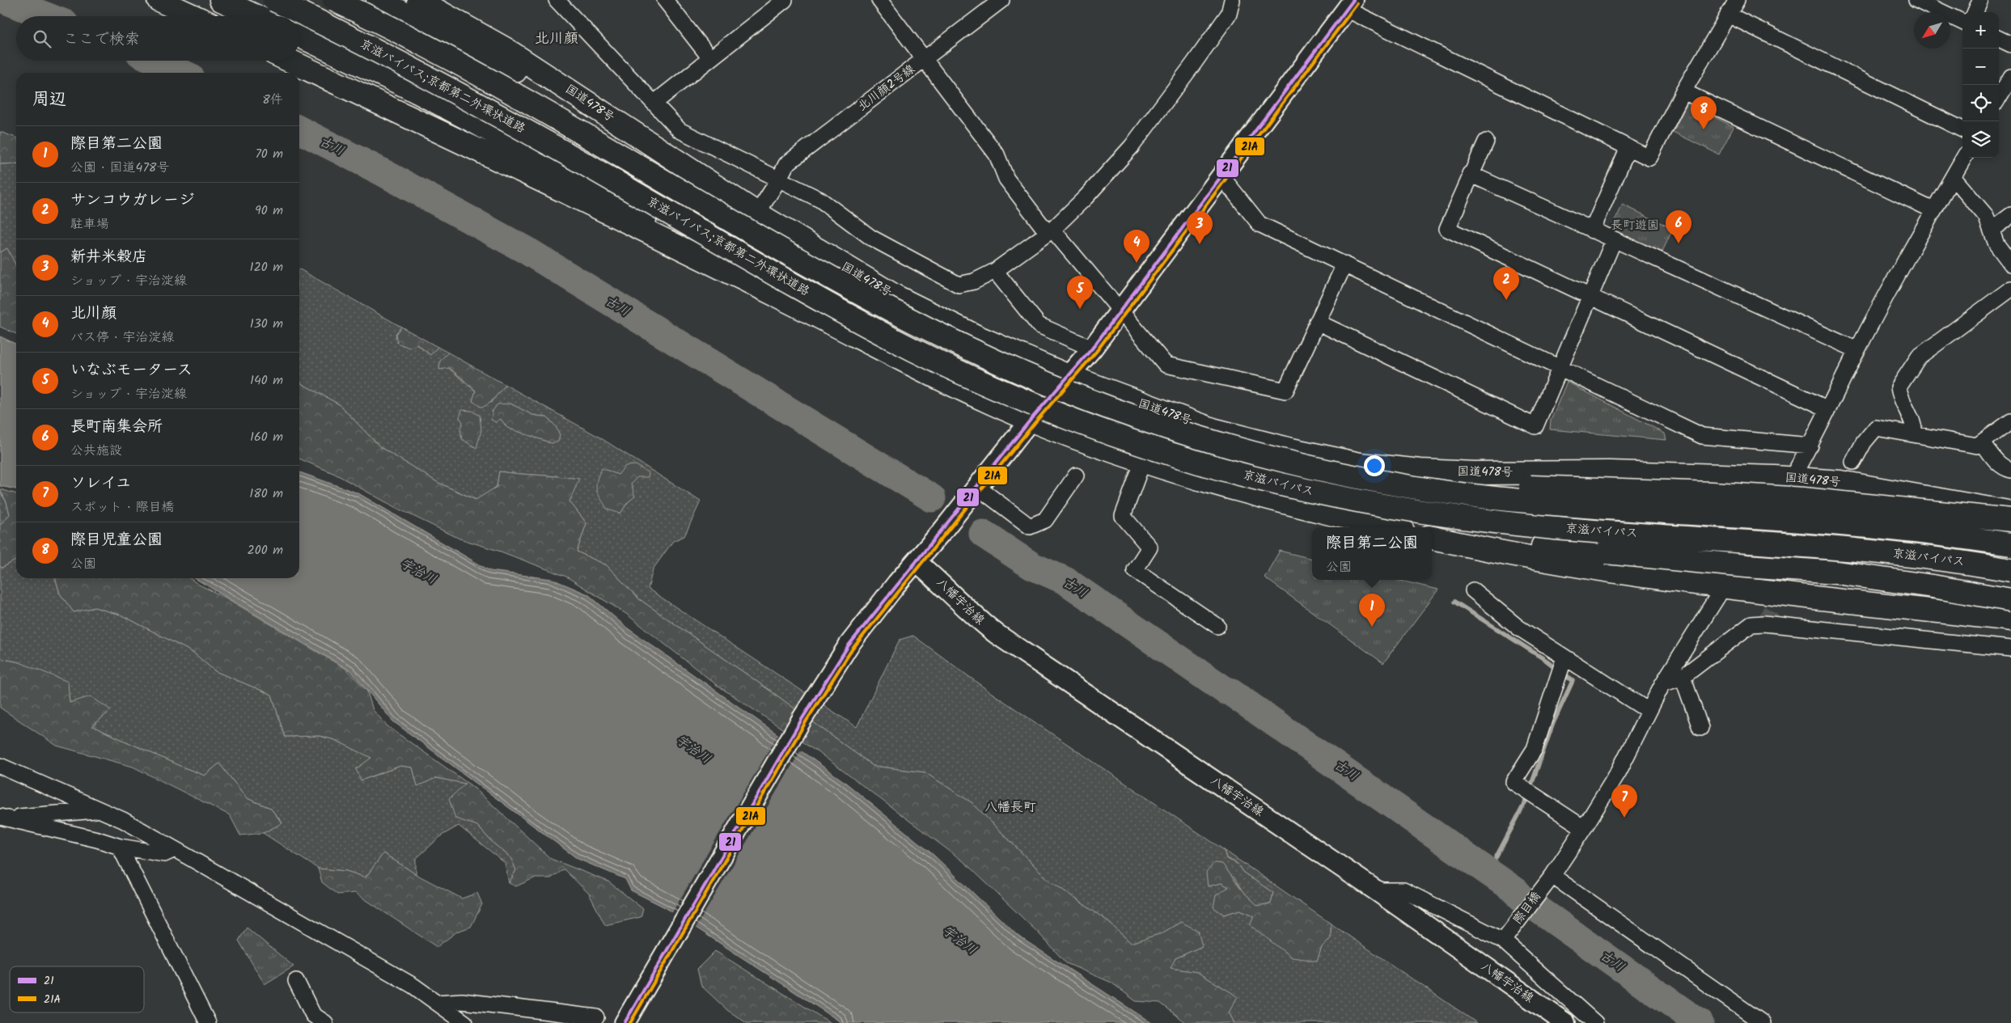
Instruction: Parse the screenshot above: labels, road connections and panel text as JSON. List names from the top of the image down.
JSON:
{
  "streets": {
    "highway": ["京滋バイパス;京都第二外環状道路", "国道478号", "京滋バイパス"],
    "main road": ["八幡宇治線"],
    "street": ["北川顔2号線", "際目橋"]
  },
  "crossings": [
    ["京滋バイパス;京都第二外環状道路", "京滋バイパス"],
    ["北川顔2号線", "国道478号"],
    ["国道478号", "際目橋"]
  ],
  "districts": ["北川顔", "八幡長町"],
  "water": ["古川", "宇治川"],
  "parks": ["長町遊園"],
  "lines": ["transit line 21", "transit line 21A"],
  "legend": ["21", "21A"],
  "north": "bottom left",
  "page": {
    "map_buttons": ["+", "−"],
    "search": "ここで検索",
    "heading": ["周辺", "8件"],
    "pins": [
      "8",
      "6",
      "3",
      "4",
      "2",
      "5",
      "1",
      "7"
    ],
    "list": [
      {
        "mark": "1",
        "name": "際目第二公園",
        "note": "公園 · 国道478号",
        "value": "70 m"
      },
      {
        "mark": "2",
        "name": "サンコウガレージ",
        "note": "駐車場",
        "value": "90 m"
      },
      {
        "mark": "3",
        "name": "新井米穀店",
        "note": "ショップ · 宇治淀線",
        "value": "120 m"
      },
      {
        "mark": "4",
        "name": "北川顔",
        "note": "バス停 · 宇治淀線",
        "value": "130 m"
      },
      {
        "mark": "5",
        "name": "いなぶモータース",
        "note": "ショップ · 宇治淀線",
        "value": "140 m"
      },
      {
        "mark": "6",
        "name": "長町南集会所",
        "note": "公共施設",
        "value": "160 m"
      },
      {
        "mark": "7",
        "name": "ソレイユ",
        "note": "スポット · 際目橋",
        "value": "180 m"
      },
      {
        "mark": "8",
        "name": "際目児童公園",
        "note": "公園",
        "value": "200 m"
      }
    ],
    "popup": ["際目第二公園", "公園"]
  }
}
